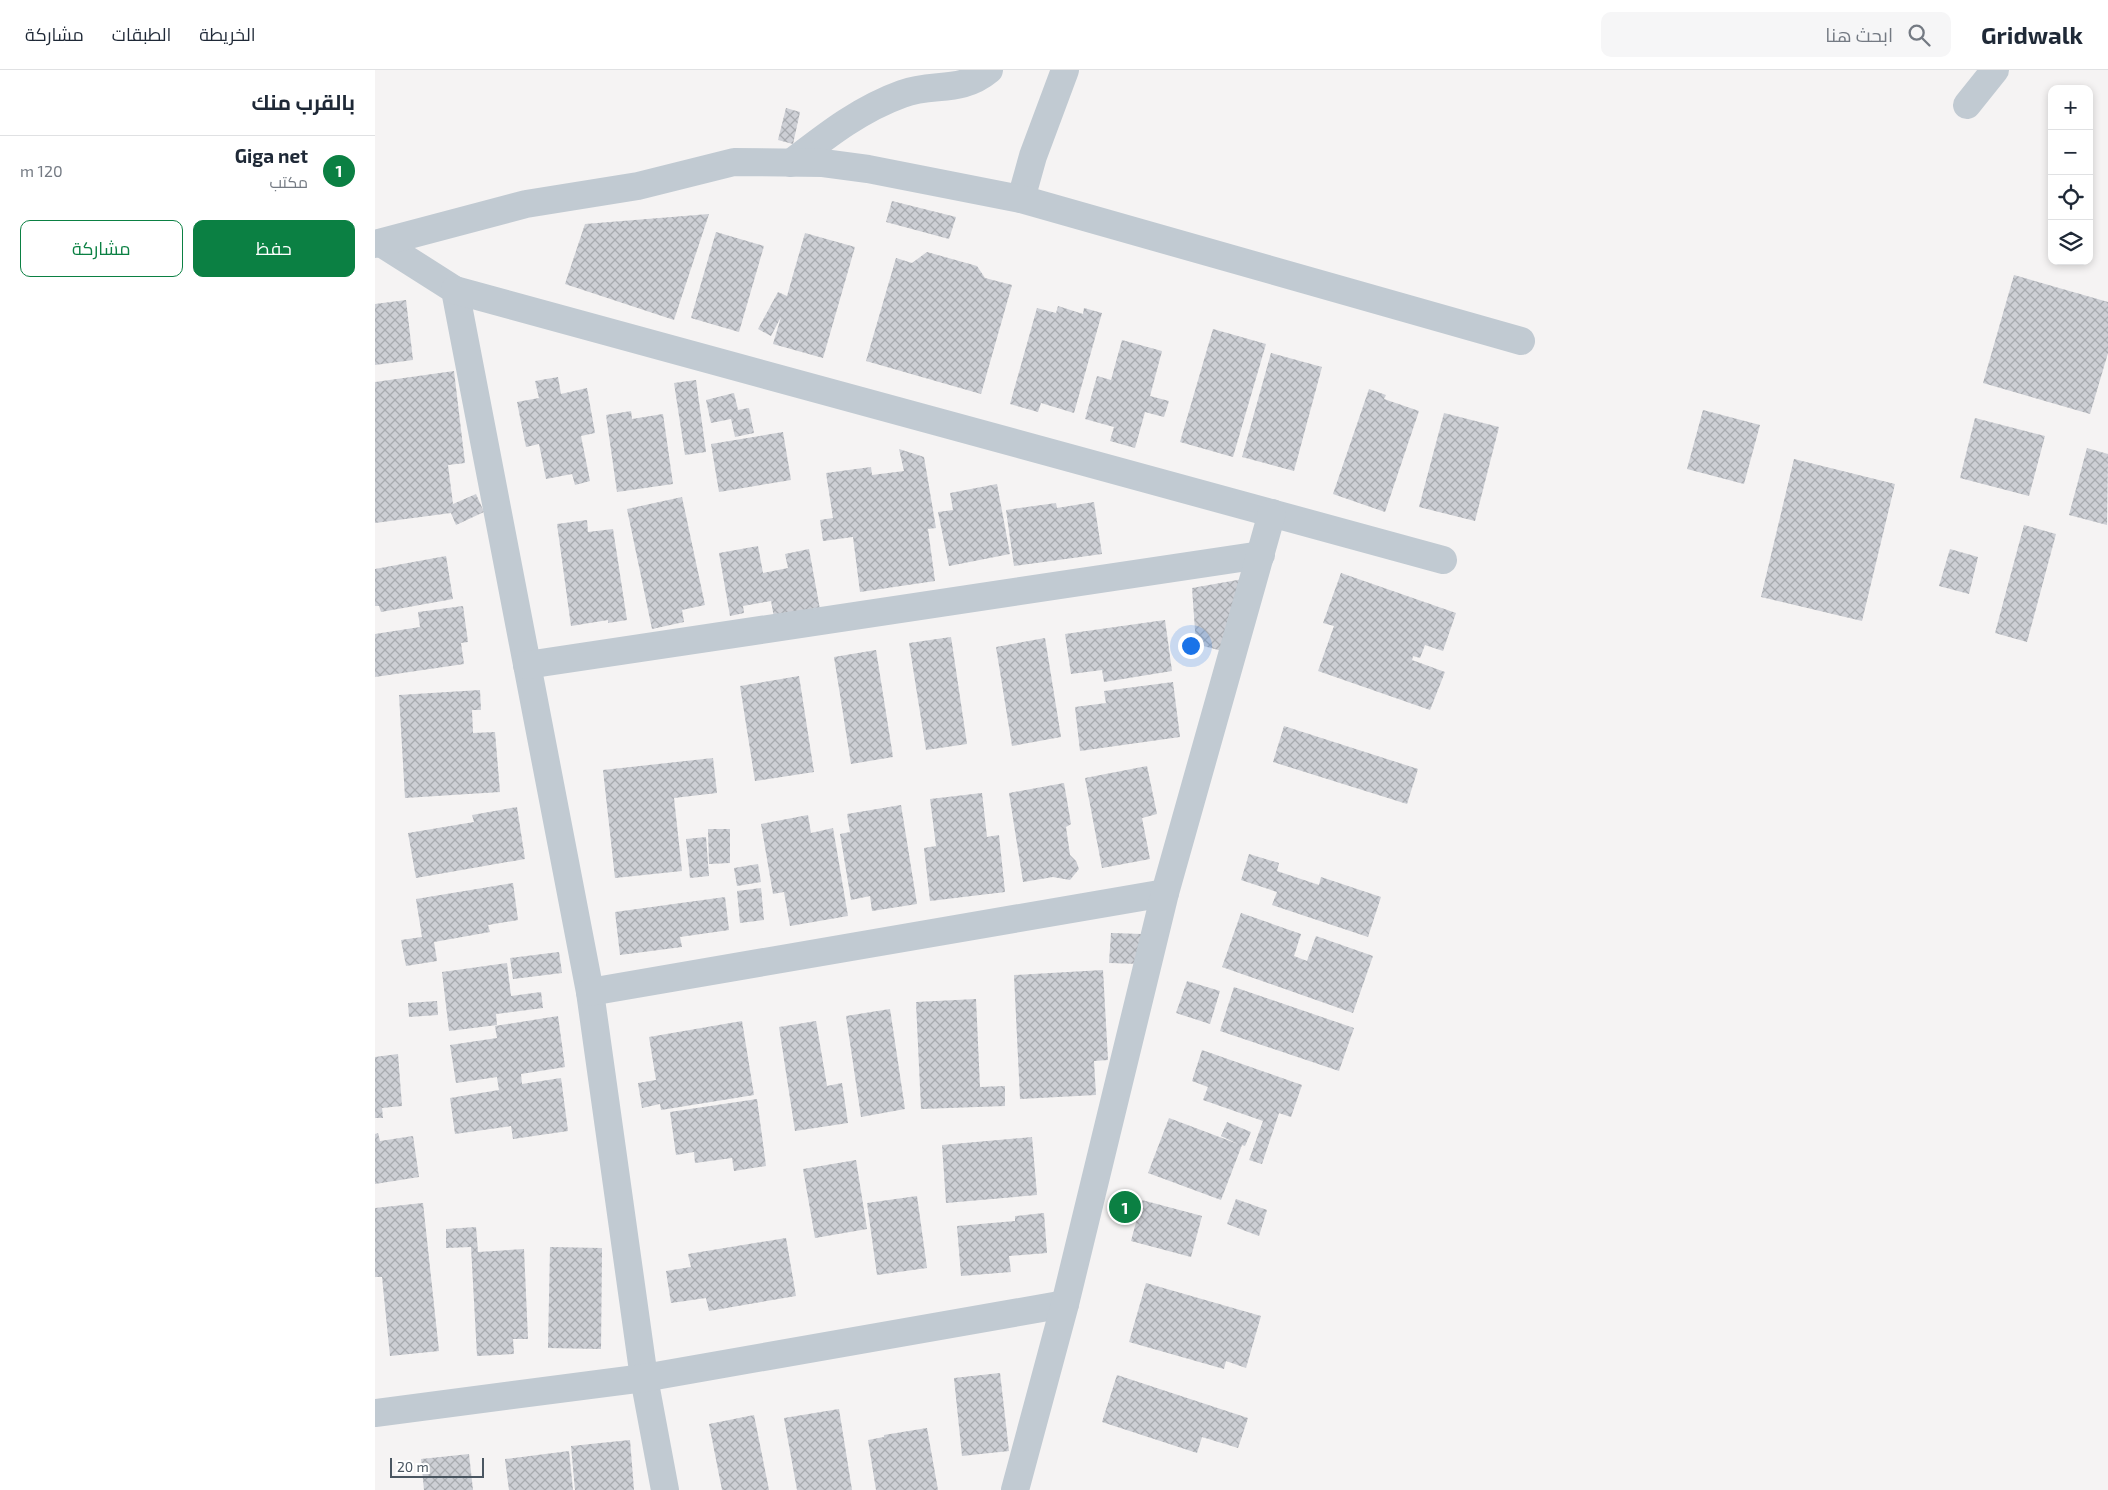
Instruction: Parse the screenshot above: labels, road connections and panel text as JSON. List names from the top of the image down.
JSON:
{
  "scale_bar": "20 m",
  "page": {
    "header": "Gridwalk",
    "search": "ابحث هنا",
    "nav": ["الخريطة", "الطبقات", "مشاركة"],
    "heading": "بالقرب منك",
    "map_buttons": ["+", "−"],
    "list": [
      {
        "mark": "1",
        "name": "Giga net",
        "note": "مكتب",
        "value": "120 m"
      }
    ],
    "buttons": ["حفظ", "مشاركة"],
    "pins": "1",
    "scale": "20 m"
  }
}
